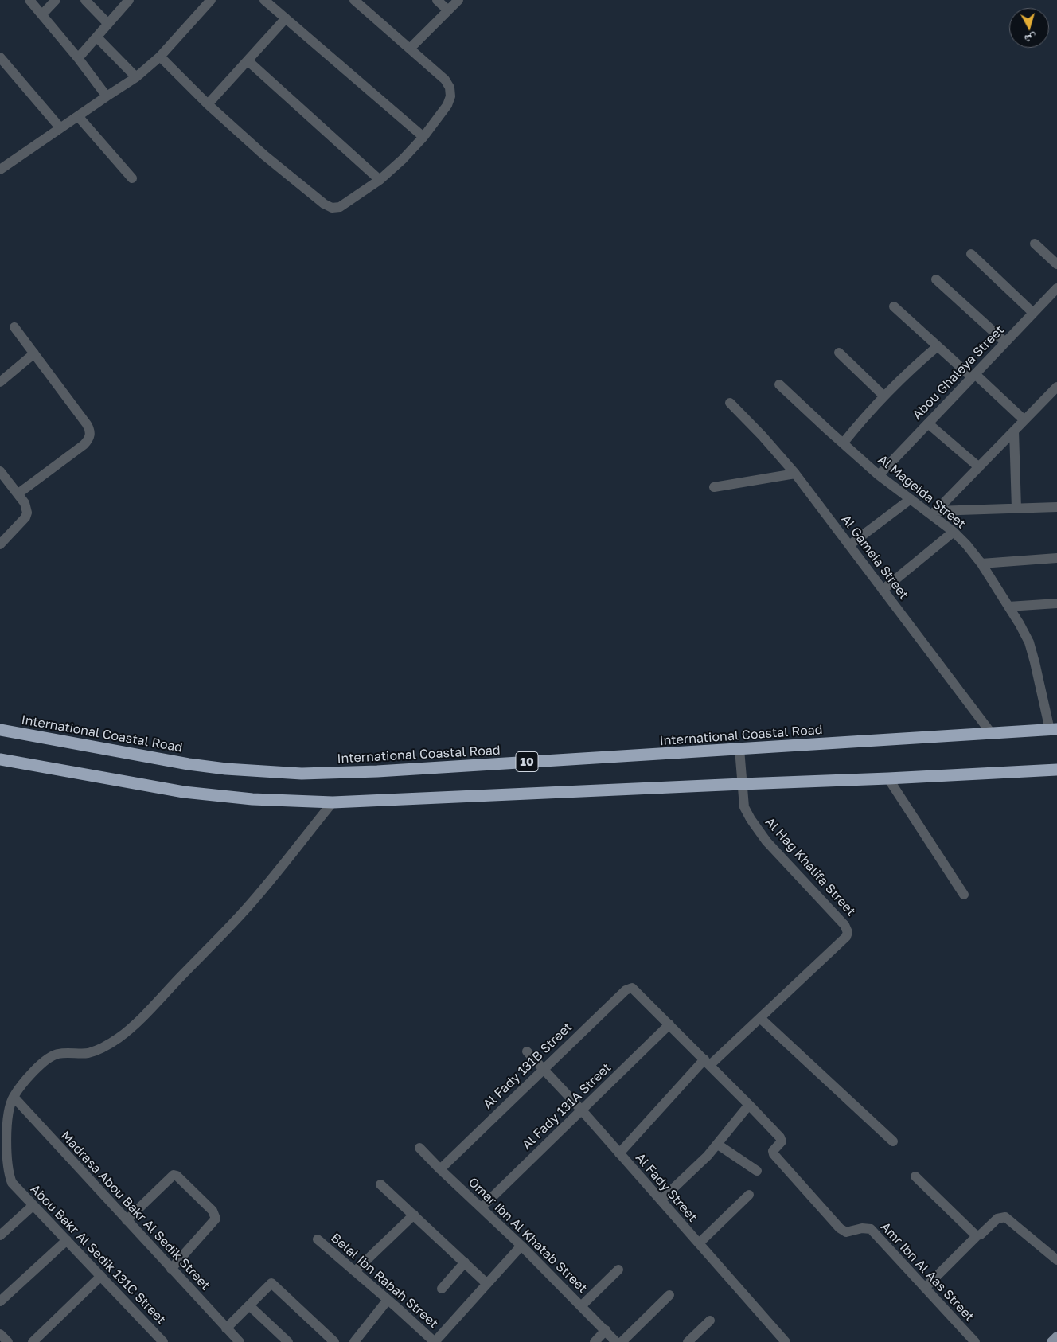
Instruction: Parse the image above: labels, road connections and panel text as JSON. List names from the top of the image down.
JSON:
{
  "streets": {
    "highway": ["International Coastal Road", "10"],
    "street": [
      "Abou Ghaleya Street",
      "Al Mageida Street",
      "Al Gameia Street",
      "Al Hag Khalifa Street",
      "Al Fady 131B Street",
      "Al Fady 131A Street",
      "Al Fady Street",
      "Madrasa Abou Bakr Al Sedik Street",
      "Omar Ibn Al Khatab Street",
      "Abou Bakr Al Sedik 131C Street",
      "Amr Ibn Al Aas Street",
      "Belal Ibn Rabah Street"
    ]
  },
  "crossings": [
    ["Abou Ghaleya Street", "Al Mageida Street"],
    ["Al Mageida Street", "International Coastal Road"],
    ["Al Gameia Street", "International Coastal Road"],
    ["International Coastal Road", "Al Hag Khalifa Street"],
    ["Al Hag Khalifa Street", "Al Fady Street"],
    ["Al Hag Khalifa Street", "Amr Ibn Al Aas Street"],
    ["Al Fady 131B Street", "Al Fady Street"],
    ["Al Fady 131B Street", "Omar Ibn Al Khatab Street"],
    ["Al Fady 131B Street", "Amr Ibn Al Aas Street"],
    ["Al Fady 131A Street", "Al Fady Street"],
    ["Al Fady 131A Street", "Omar Ibn Al Khatab Street"],
    ["Al Fady 131A Street", "Amr Ibn Al Aas Street"],
    ["Madrasa Abou Bakr Al Sedik Street", "Abou Bakr Al Sedik 131C Street"]
  ],
  "north": "bottom"
}
